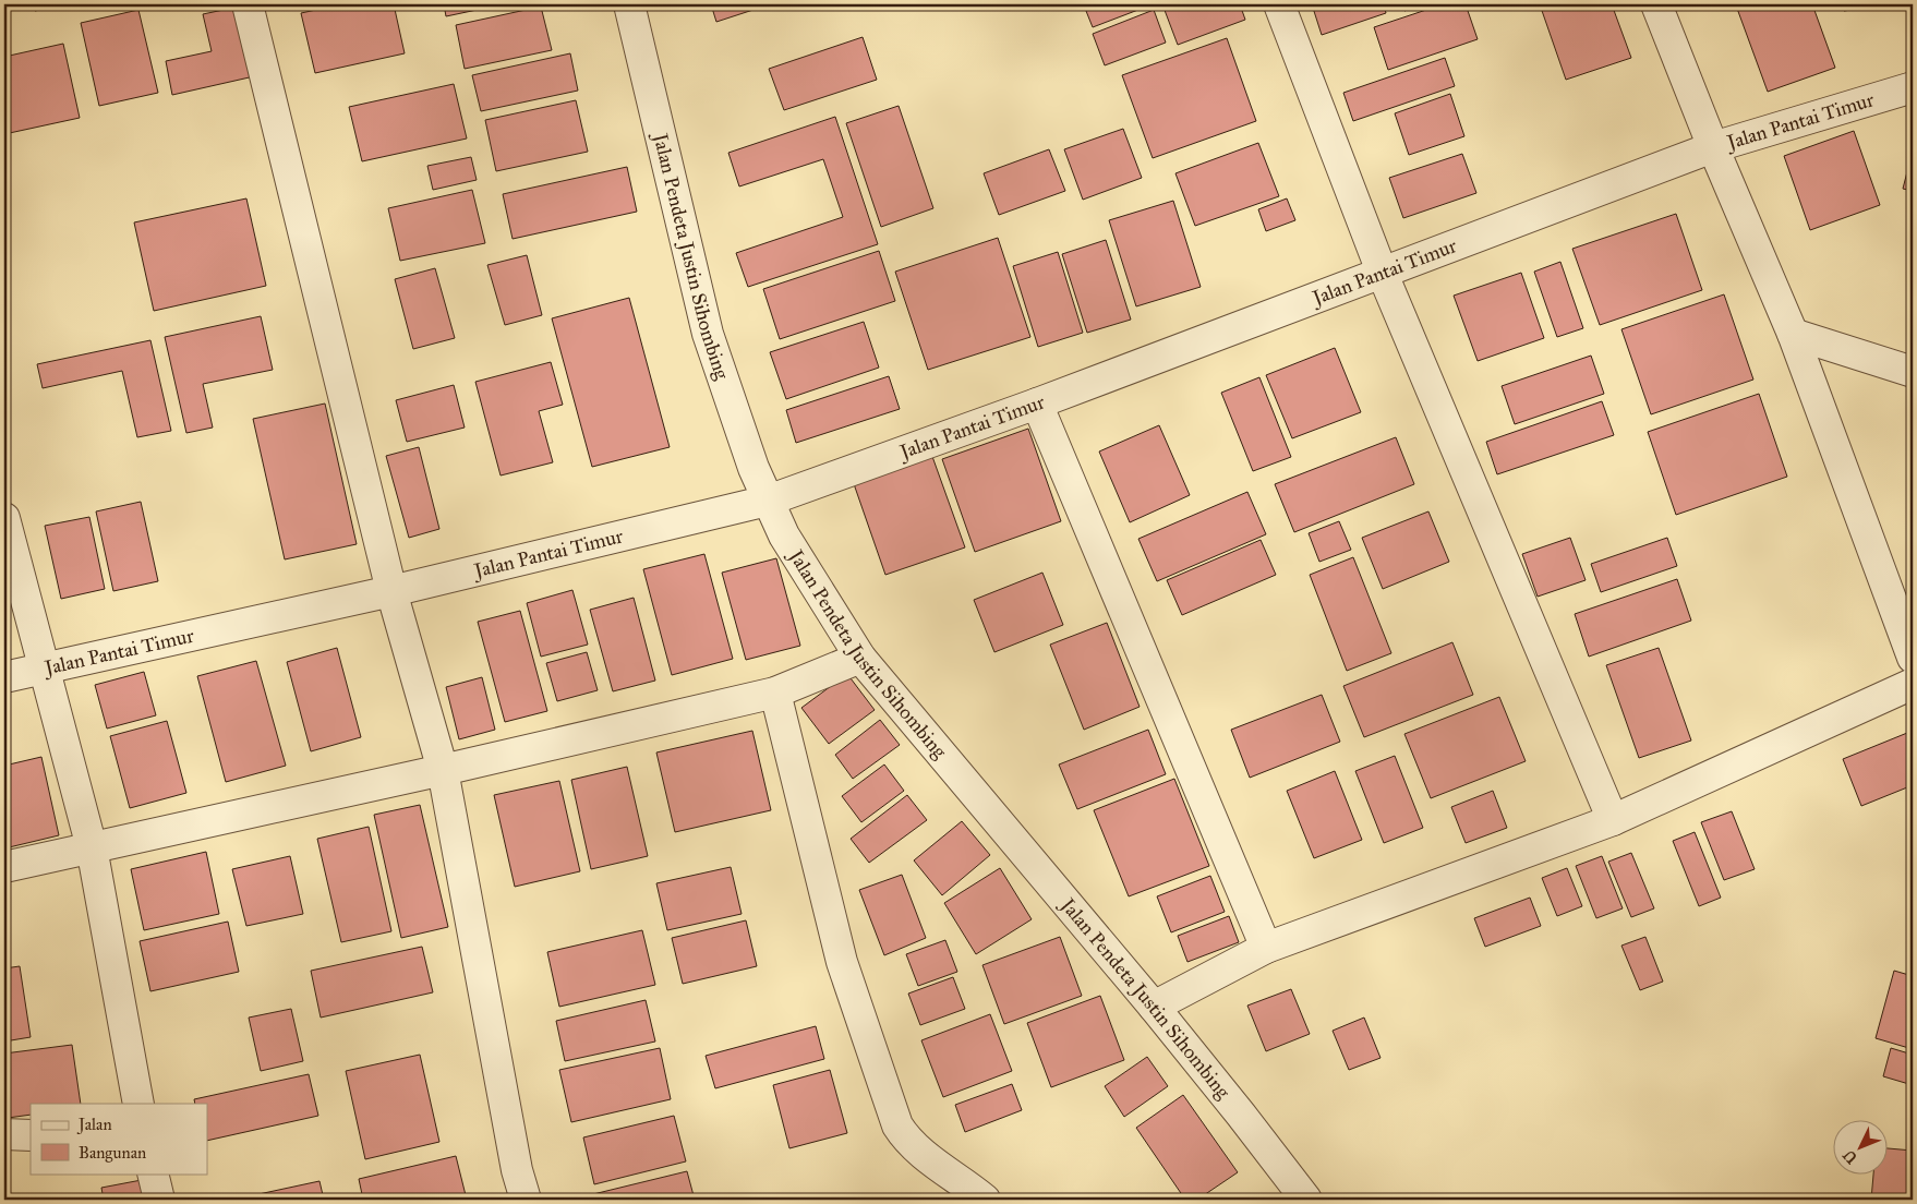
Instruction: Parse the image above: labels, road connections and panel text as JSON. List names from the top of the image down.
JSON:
{
  "streets": {
    "street": ["Jalan Pantai Timur", "Jalan Pendeta Justin Sihombing"]
  },
  "crossings": [
    ["Jalan Pantai Timur", "Jalan Pendeta Justin Sihombing"]
  ],
  "legend": ["Jalan", "Bangunan"],
  "north": "bottom left"
}
